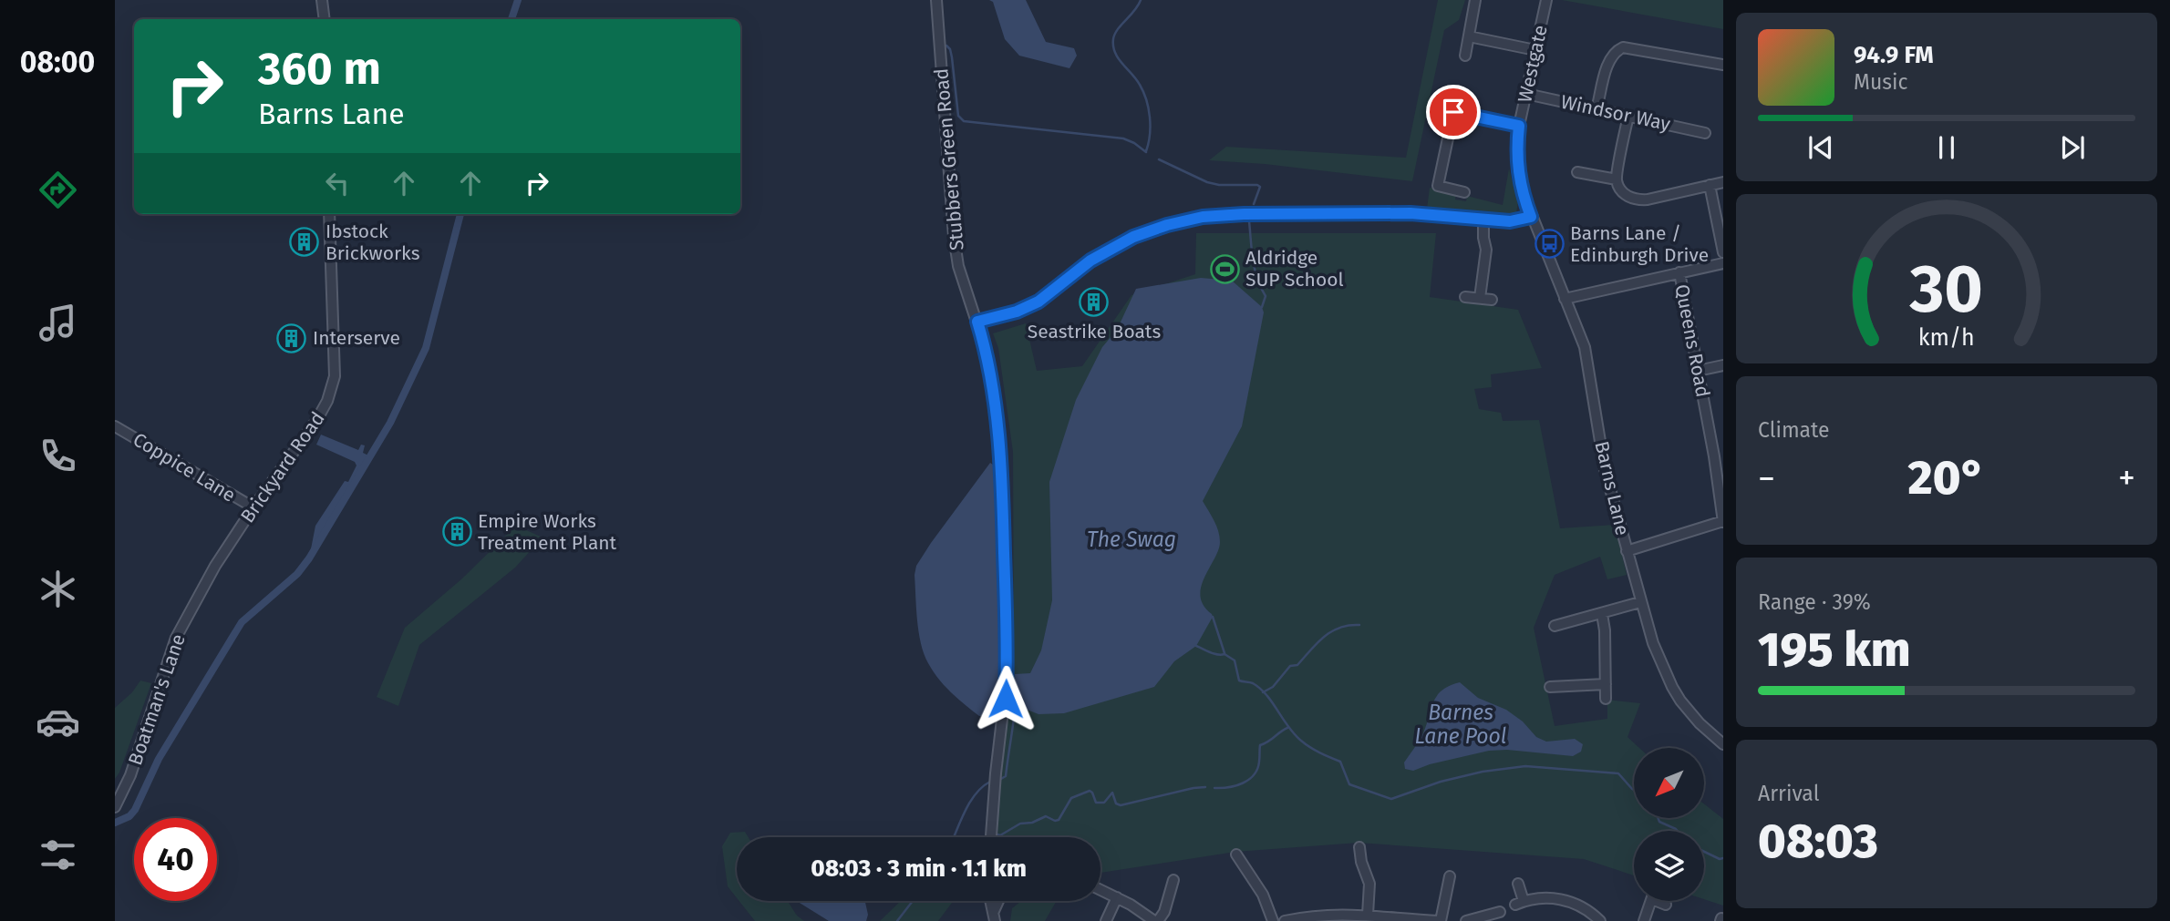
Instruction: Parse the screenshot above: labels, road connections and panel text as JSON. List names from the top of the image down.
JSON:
{
  "streets": {
    "street": [
      "Westgate",
      "Windsor Way",
      "Stubbers Green Road",
      "Queens Road",
      "Coppice Lane",
      "Brickyard Road",
      "Barns Lane",
      "Boatman's Lane"
    ]
  },
  "crossings": [
    ["Westgate", "Windsor Way"],
    ["Westgate", "Barns Lane"],
    ["Coppice Lane", "Brickyard Road"],
    ["Brickyard Road", "Boatman's Lane"]
  ],
  "water": ["The Swag", "Barnes Lane Pool"],
  "places": {
    "building": [
      "Ibstock Brickworks",
      "Seastrike Boats",
      "Interserve",
      "Empire Works Treatment Plant"
    ],
    "bus stop": ["Barns Lane / Edinburgh Drive"],
    "sports": ["Aldridge SUP School"]
  },
  "north": "bottom left",
  "page": {
    "tabs": "08:00",
    "turn": ["360 m", "Barns Lane"],
    "song": ["94.9 FM", "Music"],
    "tile": [
      "Climate",
      ["Range · 39%", "195 km"],
      ["Arrival", "08:03"]
    ],
    "heat": ["−", "20°", "+"],
    "limit": "40",
    "trip": "08:03 · 3 min · 1.1 km",
    "gauge": ["30", "km/h"]
  }
}
